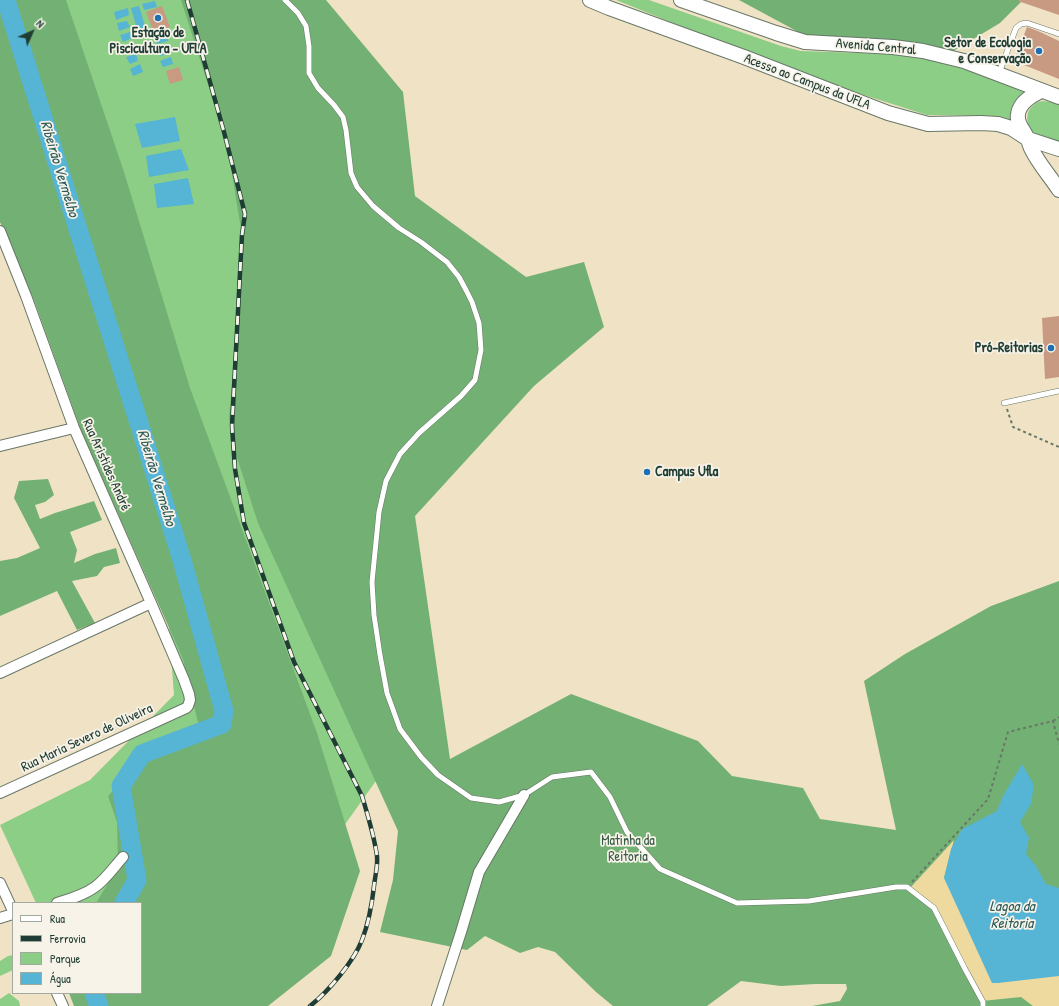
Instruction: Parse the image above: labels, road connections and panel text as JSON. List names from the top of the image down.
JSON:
{
  "streets": {
    "street": [
      "Avenida Central",
      "Acesso ao Campus da UFLA",
      "Rua Aristides André",
      "Rua Maria Severo de Oliveira"
    ]
  },
  "crossings": [
    ["Rua Aristides André", "Rua Maria Severo de Oliveira"]
  ],
  "water": ["Ribeirão Vermelho", "Lagoa da Reitoria"],
  "parks": ["Matinha da Reitoria"],
  "places": [
    "Estação de Piscicultura - UFLA",
    "Setor de Ecologia e Conservação",
    "Pró-Reitorias",
    "Campus Ufla"
  ],
  "legend": [
    "Rua",
    "Ferrovia",
    "Parque",
    "Água"
  ],
  "north": "top right"
}
